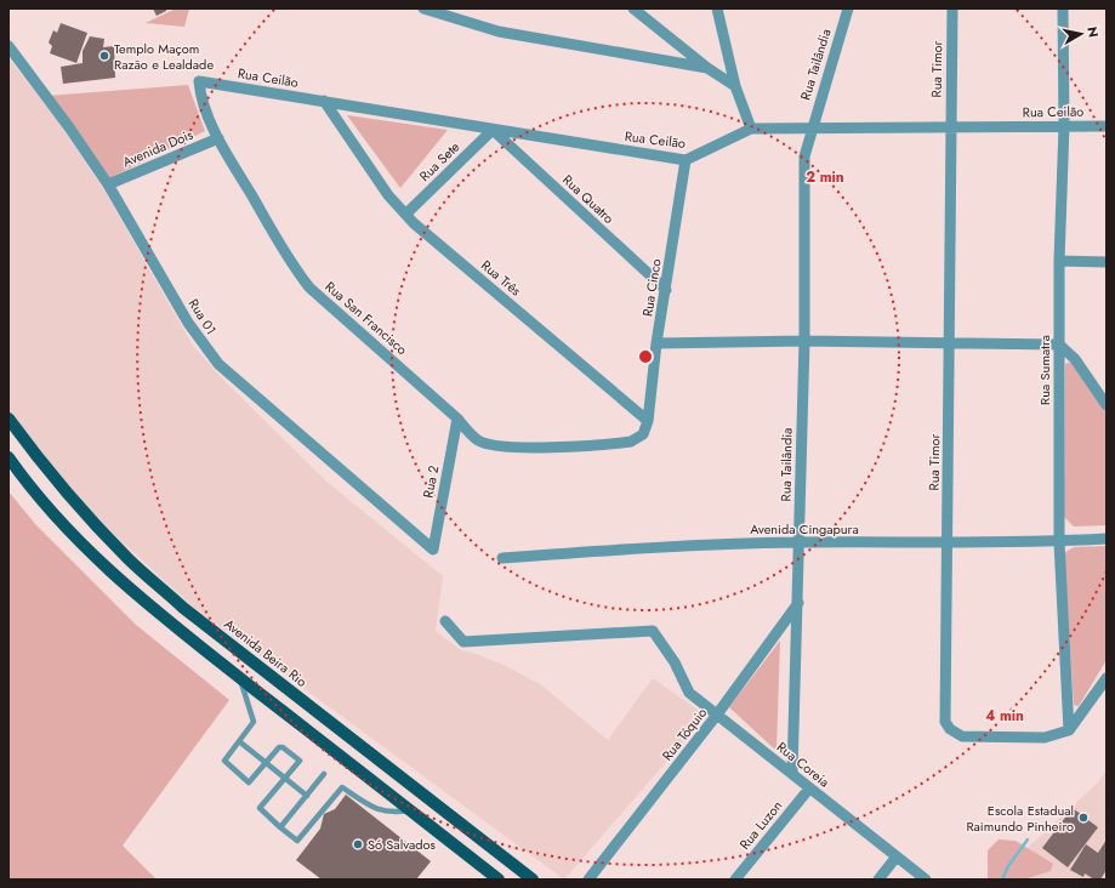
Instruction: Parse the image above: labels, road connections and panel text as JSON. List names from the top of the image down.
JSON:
{
  "streets": {
    "main road": ["Avenida Beira Rio"],
    "street": [
      "Rua Tailândia",
      "Rua Timor",
      "Rua Ceilão",
      "Avenida Dois",
      "Rua Sete",
      "Rua Quatro",
      "Rua Três",
      "Rua Cinco",
      "Rua 01",
      "Rua San Francisco",
      "Rua Sumatra",
      "Rua 2",
      "Avenida Cingapura",
      "Rua Tóquio",
      "Rua Coreia",
      "Rua Luzon"
    ]
  },
  "crossings": [
    ["Rua Tailândia", "Rua Ceilão"],
    ["Rua Tailândia", "Avenida Cingapura"],
    ["Rua Tailândia", "Rua Tóquio"],
    ["Rua Tailândia", "Rua Coreia"],
    ["Rua Timor", "Rua Ceilão"],
    ["Rua Timor", "Rua Sumatra"],
    ["Rua Timor", "Avenida Cingapura"],
    ["Rua Ceilão", "Rua Sete"],
    ["Rua Ceilão", "Rua Quatro"],
    ["Rua Ceilão", "Rua Três"],
    ["Rua Ceilão", "Rua Cinco"],
    ["Rua Ceilão", "Rua San Francisco"],
    ["Rua Ceilão", "Rua Sumatra"],
    ["Avenida Dois", "Rua 01"],
    ["Avenida Dois", "Rua San Francisco"],
    ["Rua Sete", "Rua Quatro"],
    ["Rua Sete", "Rua Três"],
    ["Rua Quatro", "Rua Cinco"],
    ["Rua Três", "Rua Cinco"],
    ["Rua Três", "Rua San Francisco"],
    ["Rua Cinco", "Rua San Francisco"],
    ["Rua 01", "Rua 2"],
    ["Rua San Francisco", "Rua 2"],
    ["Rua Sumatra", "Avenida Cingapura"],
    ["Rua Tóquio", "Rua Coreia"],
    ["Rua Coreia", "Rua Luzon"]
  ],
  "places": ["Templo Maçom Razão e Lealdade", "Escola Estadual Raimundo Pinheiro", "Só Salvados"],
  "north": "right",
  "rings": ["2 min", "4 min"]
}
